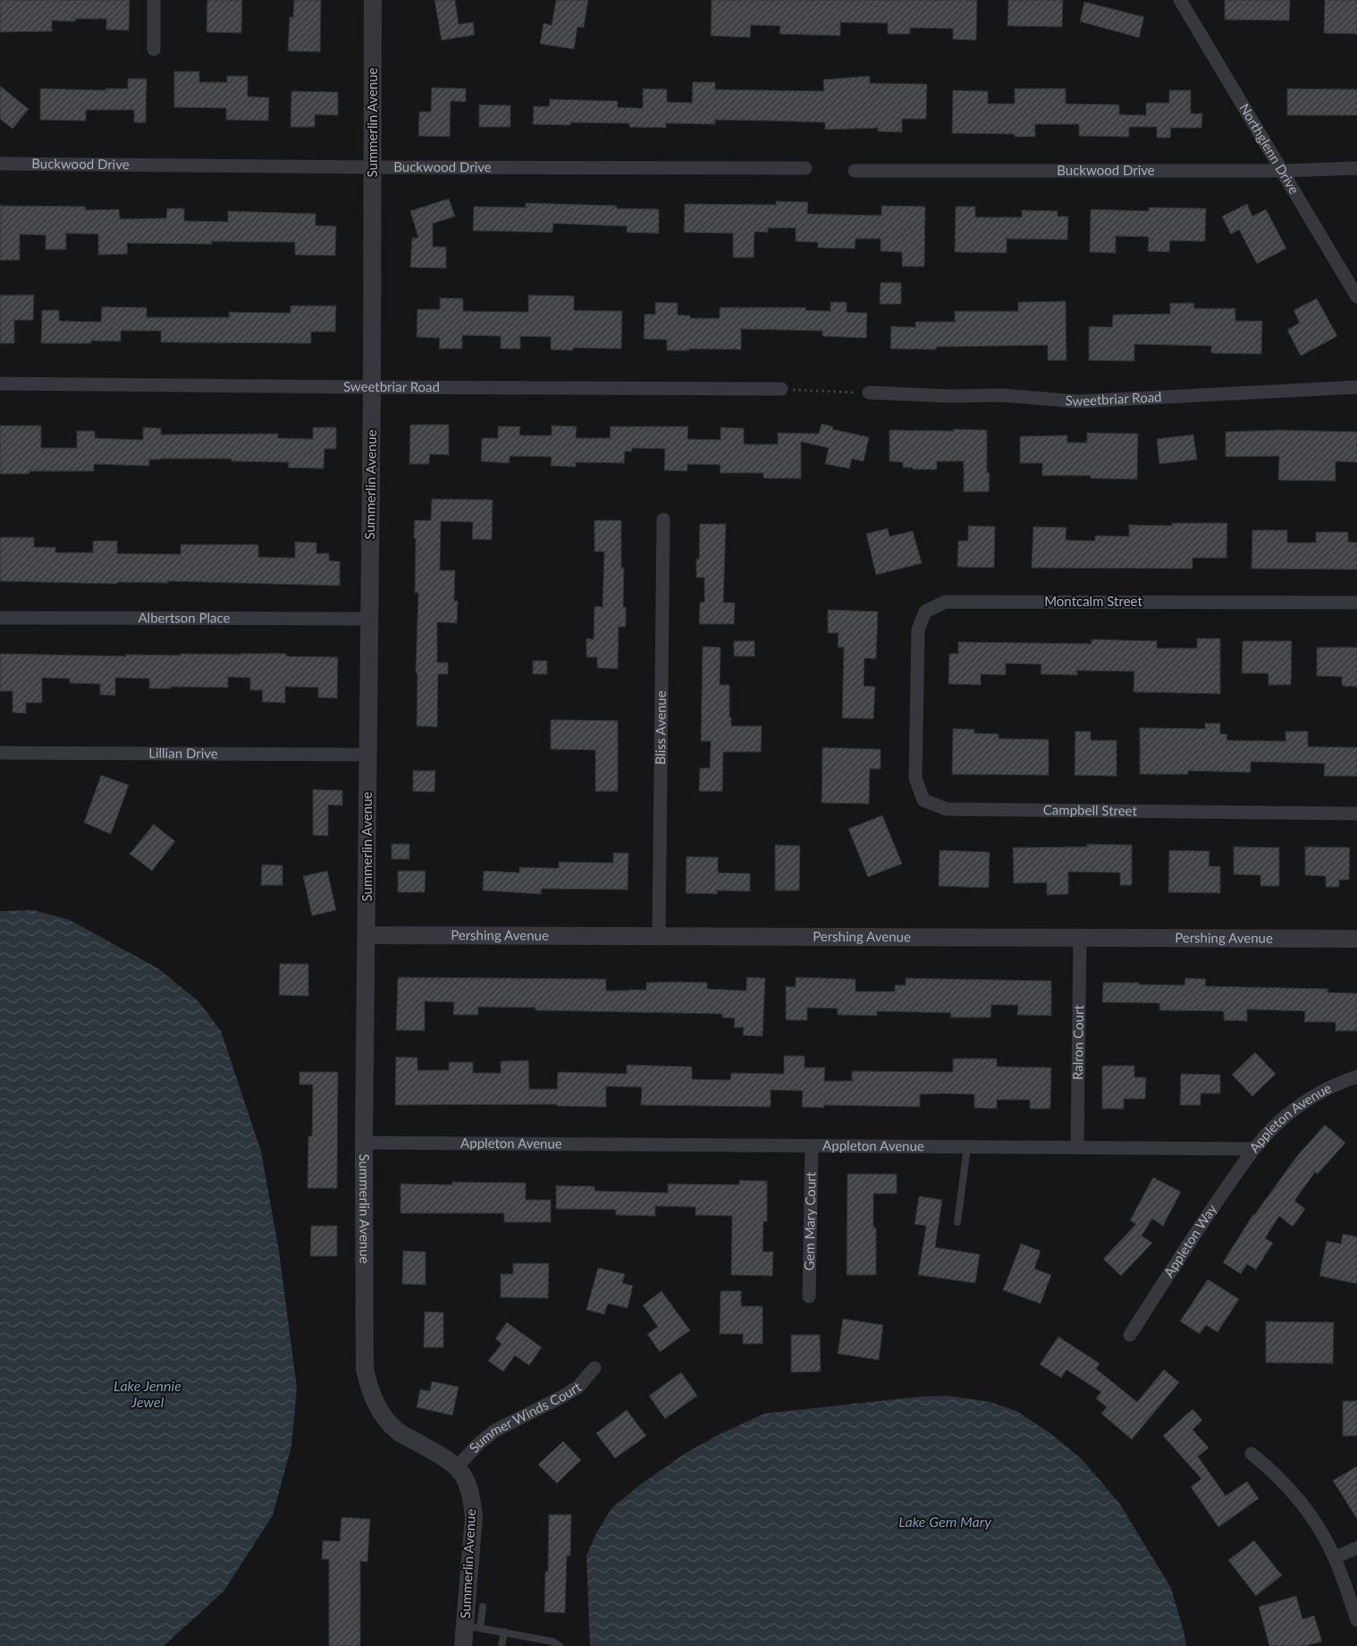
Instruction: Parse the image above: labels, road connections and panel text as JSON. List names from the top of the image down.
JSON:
{
  "streets": {
    "street": [
      "Summerlin Avenue",
      "Northglenn Drive",
      "Buckwood Drive",
      "Sweetbriar Road",
      "Montcalm Street",
      "Albertson Place",
      "Bliss Avenue",
      "Lillian Drive",
      "Campbell Street",
      "Pershing Avenue",
      "Ralron Court",
      "Appleton Avenue",
      "Gem Mary Court",
      "Appleton Way",
      "Summer Winds Court"
    ]
  },
  "crossings": [
    ["Summerlin Avenue", "Buckwood Drive"],
    ["Summerlin Avenue", "Sweetbriar Road"],
    ["Summerlin Avenue", "Albertson Place"],
    ["Summerlin Avenue", "Lillian Drive"],
    ["Summerlin Avenue", "Pershing Avenue"],
    ["Summerlin Avenue", "Appleton Avenue"],
    ["Summerlin Avenue", "Summer Winds Court"],
    ["Northglenn Drive", "Buckwood Drive"],
    ["Montcalm Street", "Campbell Street"],
    ["Bliss Avenue", "Pershing Avenue"],
    ["Pershing Avenue", "Ralron Court"],
    ["Ralron Court", "Appleton Avenue"],
    ["Appleton Avenue", "Gem Mary Court"],
    ["Appleton Avenue", "Appleton Way"]
  ],
  "water": ["Lake Jennie Jewel", "Lake Gem Mary"]
}
